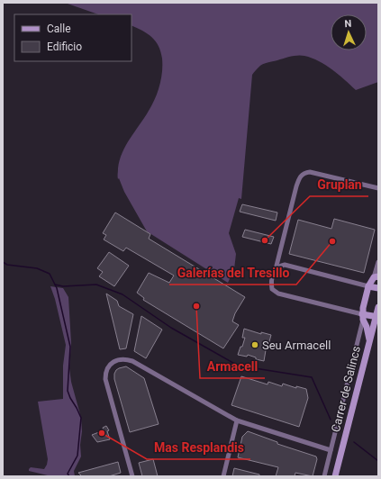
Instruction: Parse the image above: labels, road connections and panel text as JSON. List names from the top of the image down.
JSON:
{
  "streets": {
    "main road": ["Carrer de Salincs"]
  },
  "places": [
    "Gruplan",
    "Galerías del Tresillo",
    "Armacell",
    "Seu Armacell",
    "Mas Resplandis"
  ],
  "legend": ["Calle", "Edificio"],
  "north": "top"
}
